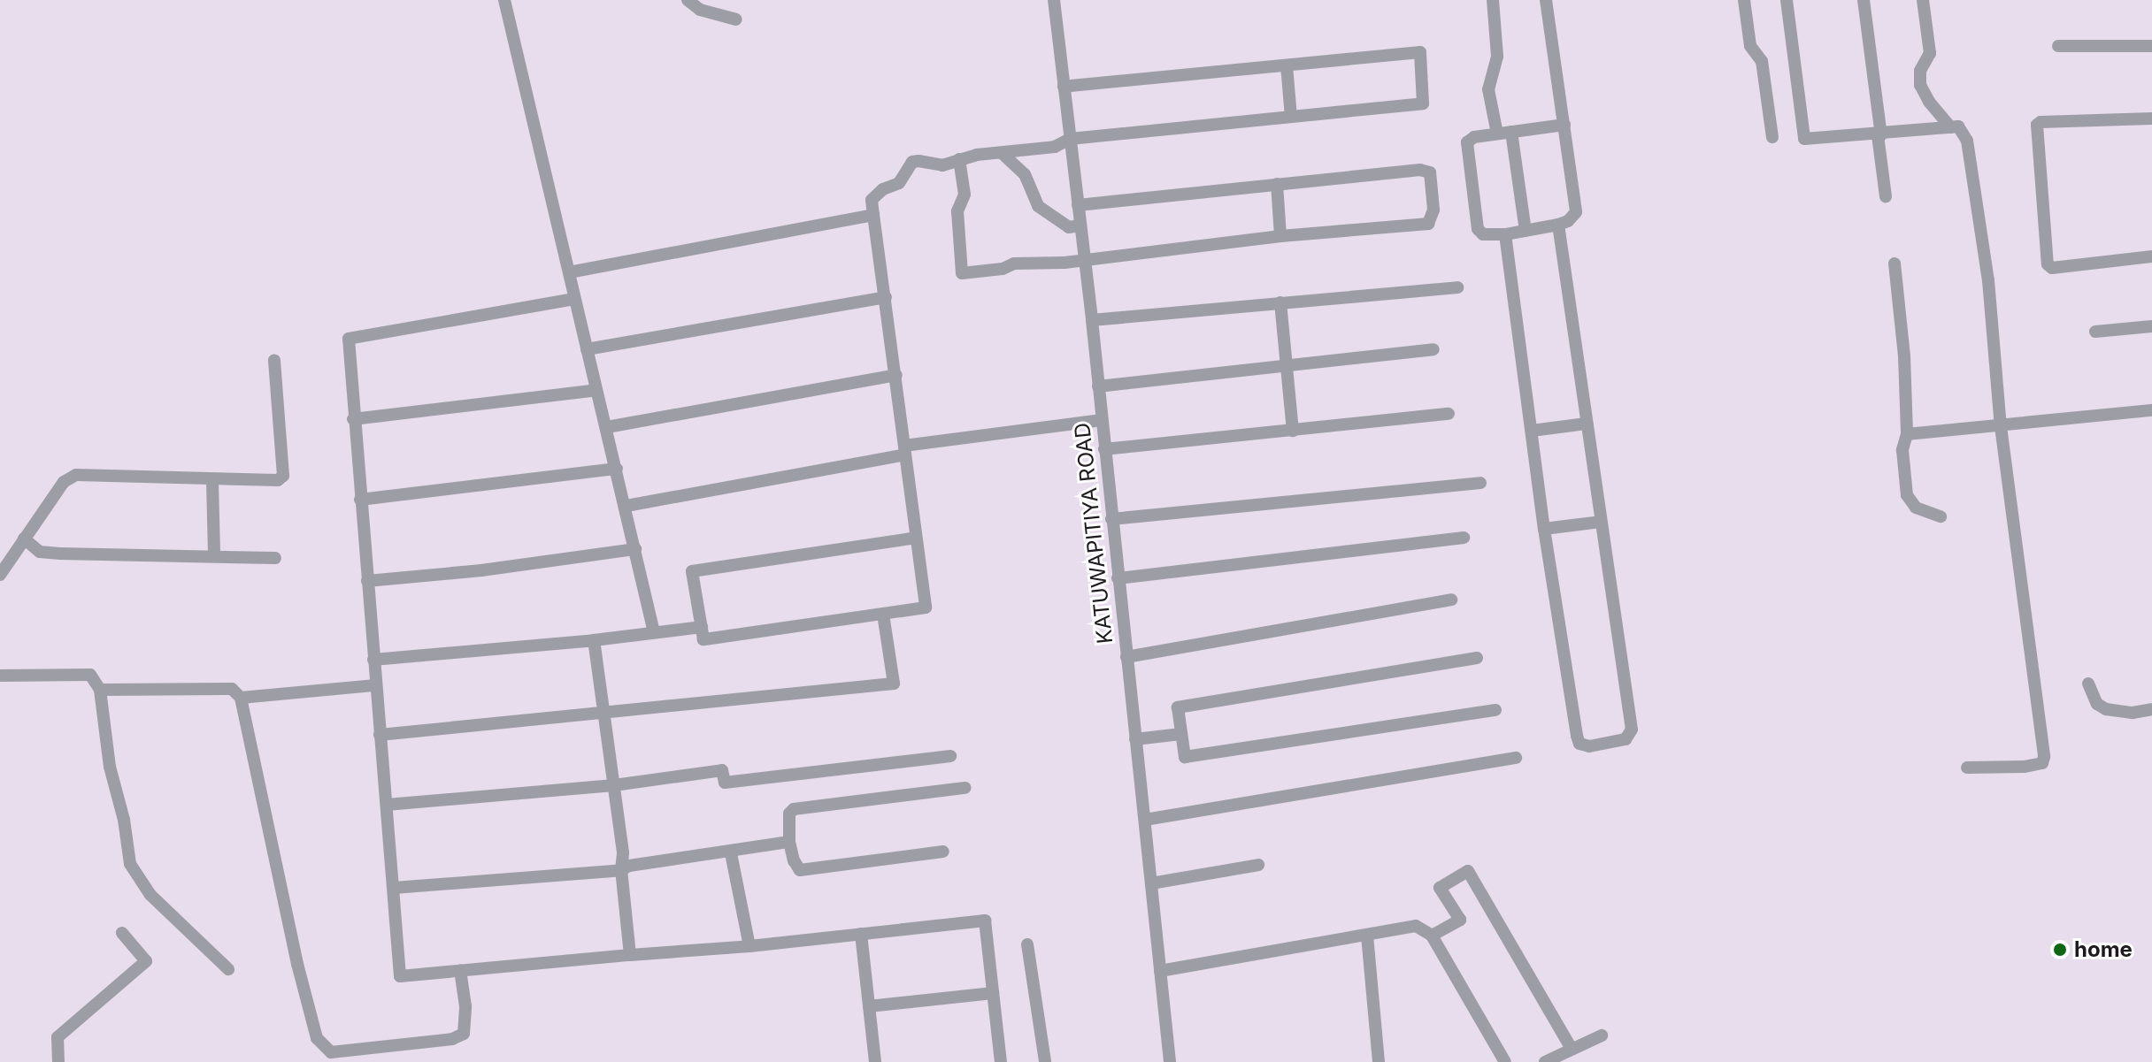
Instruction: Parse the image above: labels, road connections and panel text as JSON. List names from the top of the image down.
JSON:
{
  "streets": {
    "street": ["KATUWAPITIYA ROAD"]
  },
  "places": ["home"]
}
